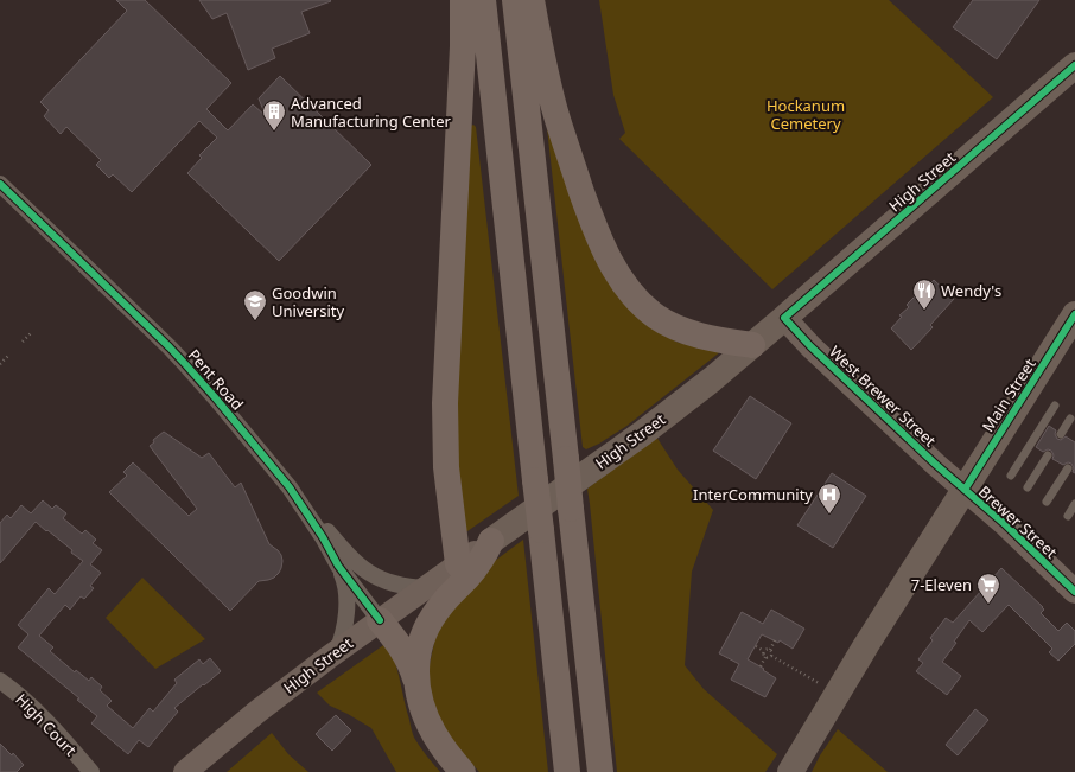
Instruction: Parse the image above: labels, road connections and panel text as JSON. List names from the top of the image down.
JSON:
{
  "streets": {
    "main road": [
      "High Street",
      "Main Street",
      "West Brewer Street",
      "Brewer Street"
    ],
    "street": ["Pent Road", "High Court"]
  },
  "crossings": [
    ["High Street", "Pent Road"],
    ["High Street", "West Brewer Street"],
    ["Main Street", "West Brewer Street"],
    ["Main Street", "Brewer Street"],
    ["West Brewer Street", "Brewer Street"]
  ],
  "parks": ["Hockanum Cemetery"],
  "places": {
    "building": ["Advanced Manufacturing Center"],
    "restaurant": ["Wendy's"],
    "school or university": ["Goodwin University"],
    "hospital": ["InterCommunity"],
    "supermarket": ["7-Eleven"]
  }
}
